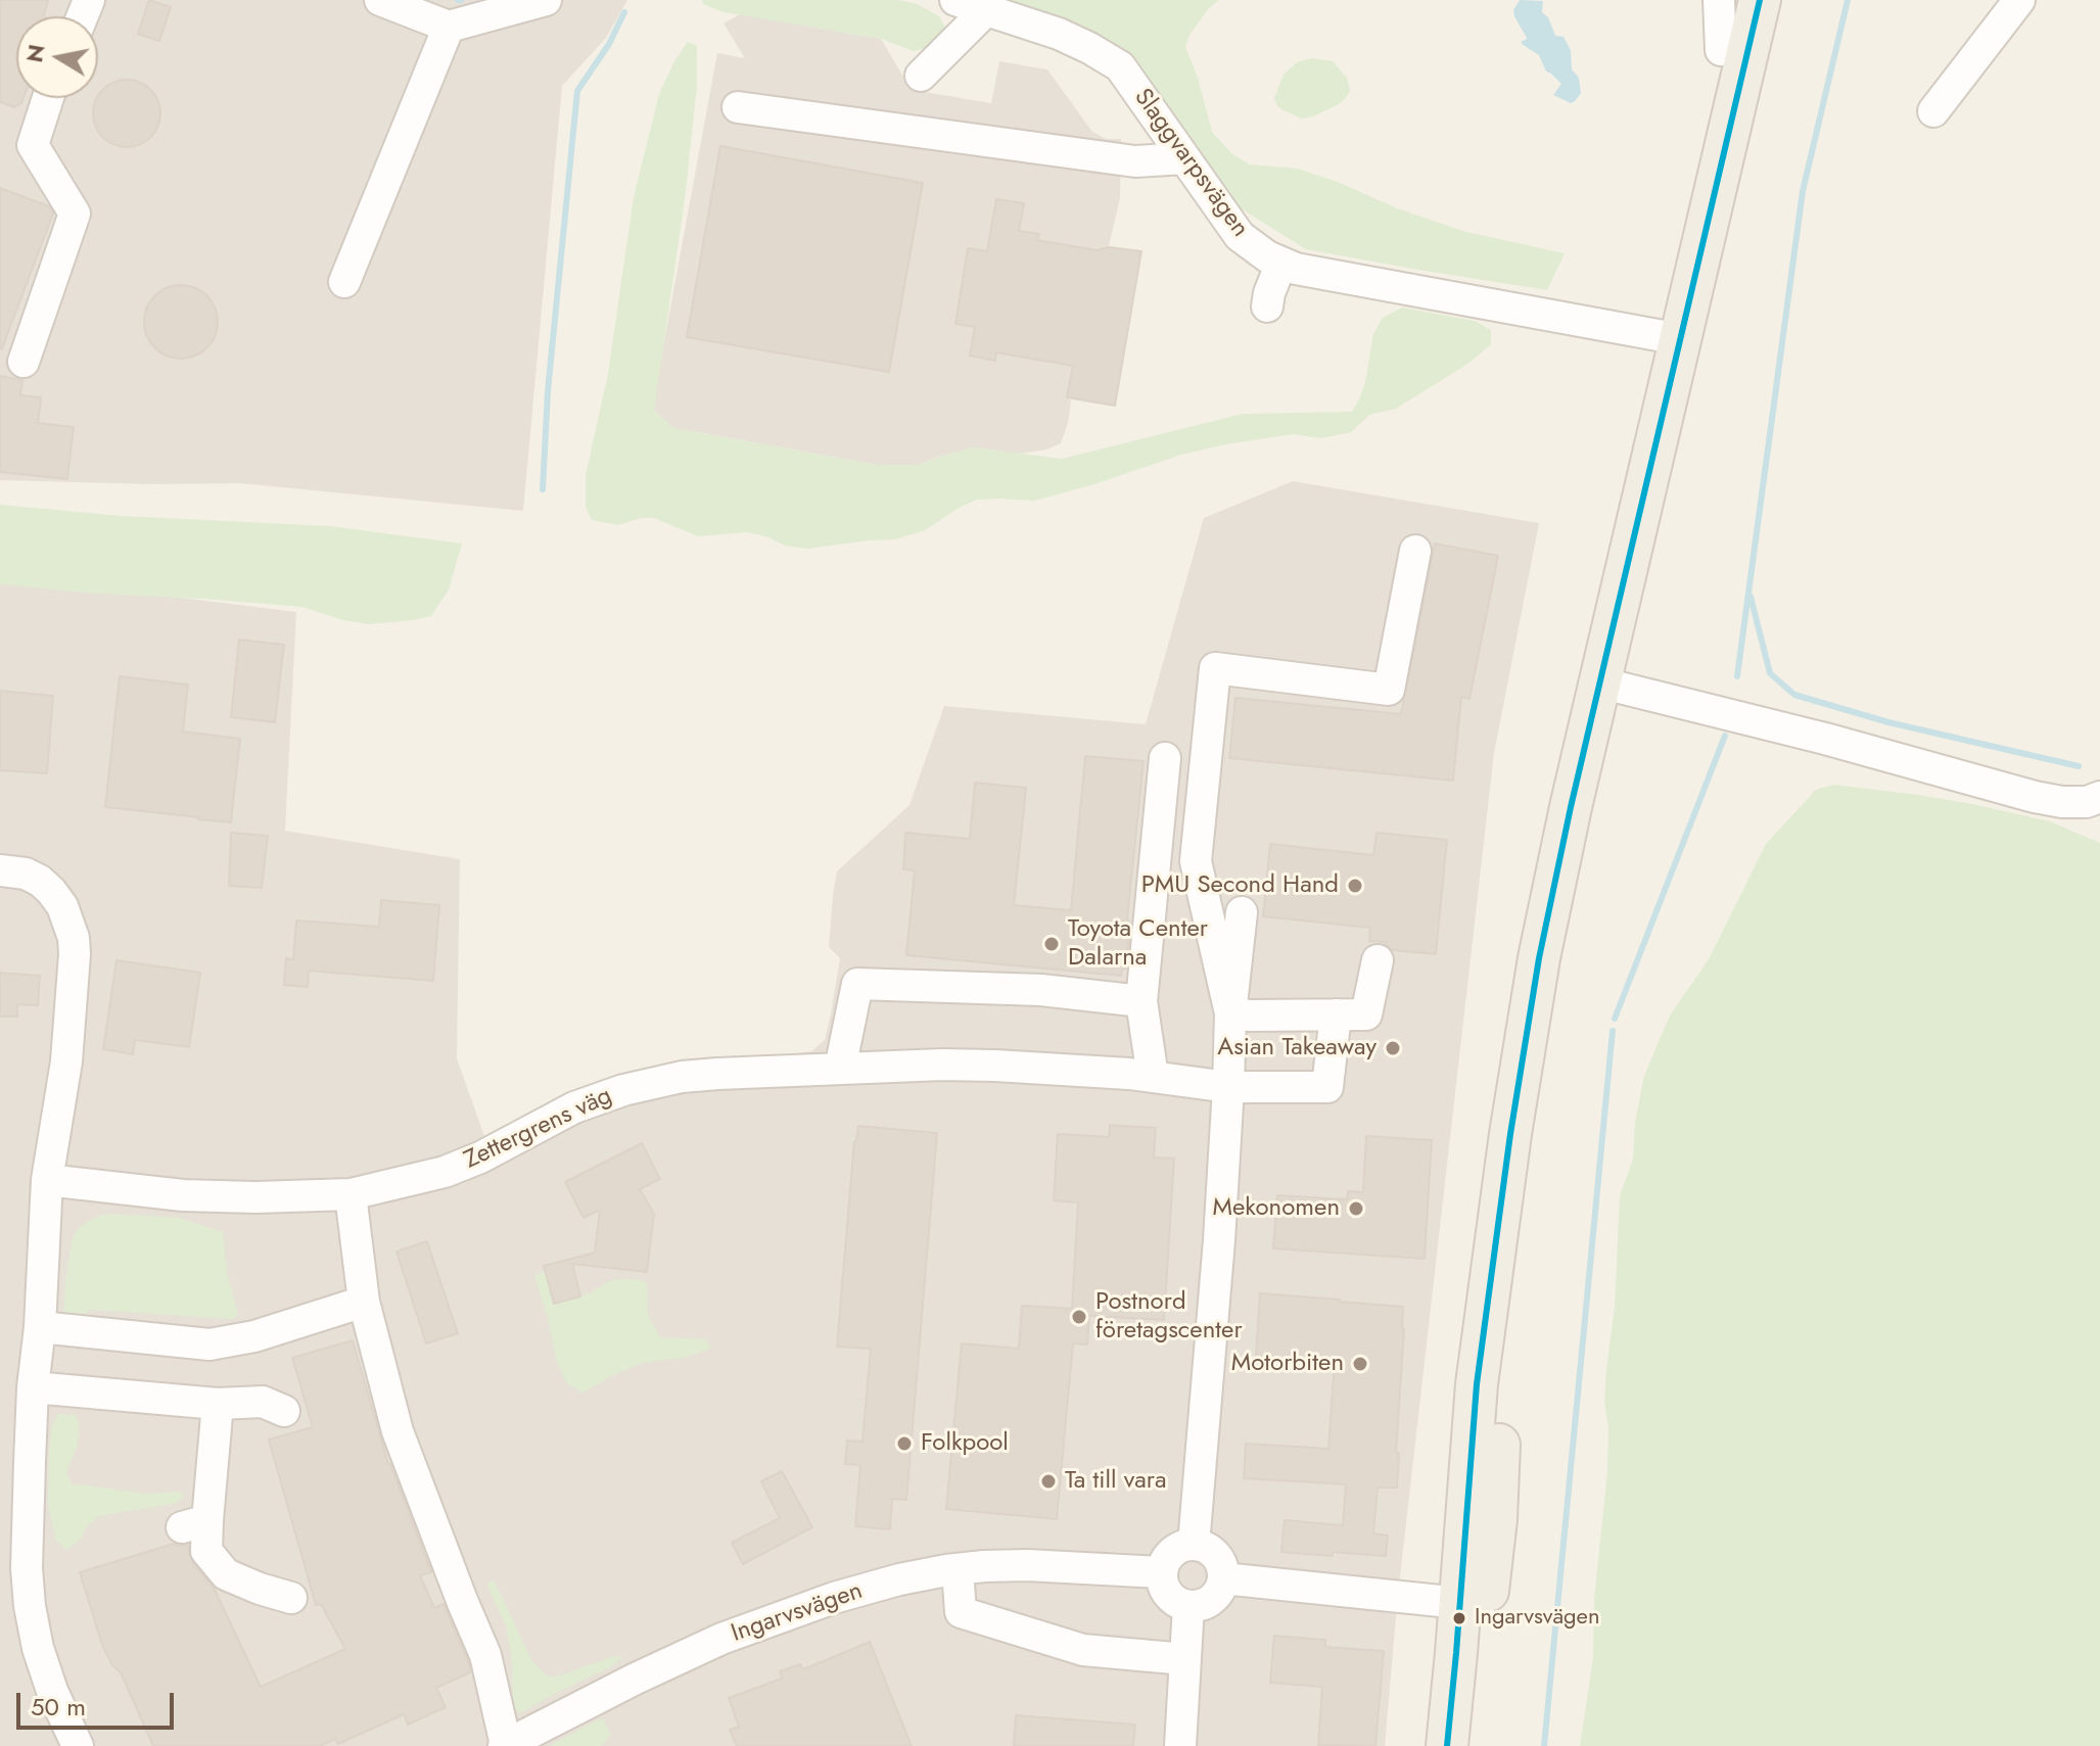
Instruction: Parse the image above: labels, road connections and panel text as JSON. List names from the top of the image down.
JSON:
{
  "streets": {
    "street": ["Slaggvarpsvägen", "Zettergrens väg", "Ingarvsvägen"]
  },
  "places": [
    "PMU Second Hand",
    "Toyota Center Dalarna",
    "Asian Takeaway",
    "Mekonomen",
    "Postnord företagscenter",
    "Motorbiten",
    "Folkpool",
    "Ta till vara",
    "Ingarvsvägen"
  ],
  "scale_bar": "50 m",
  "north": "left"
}
